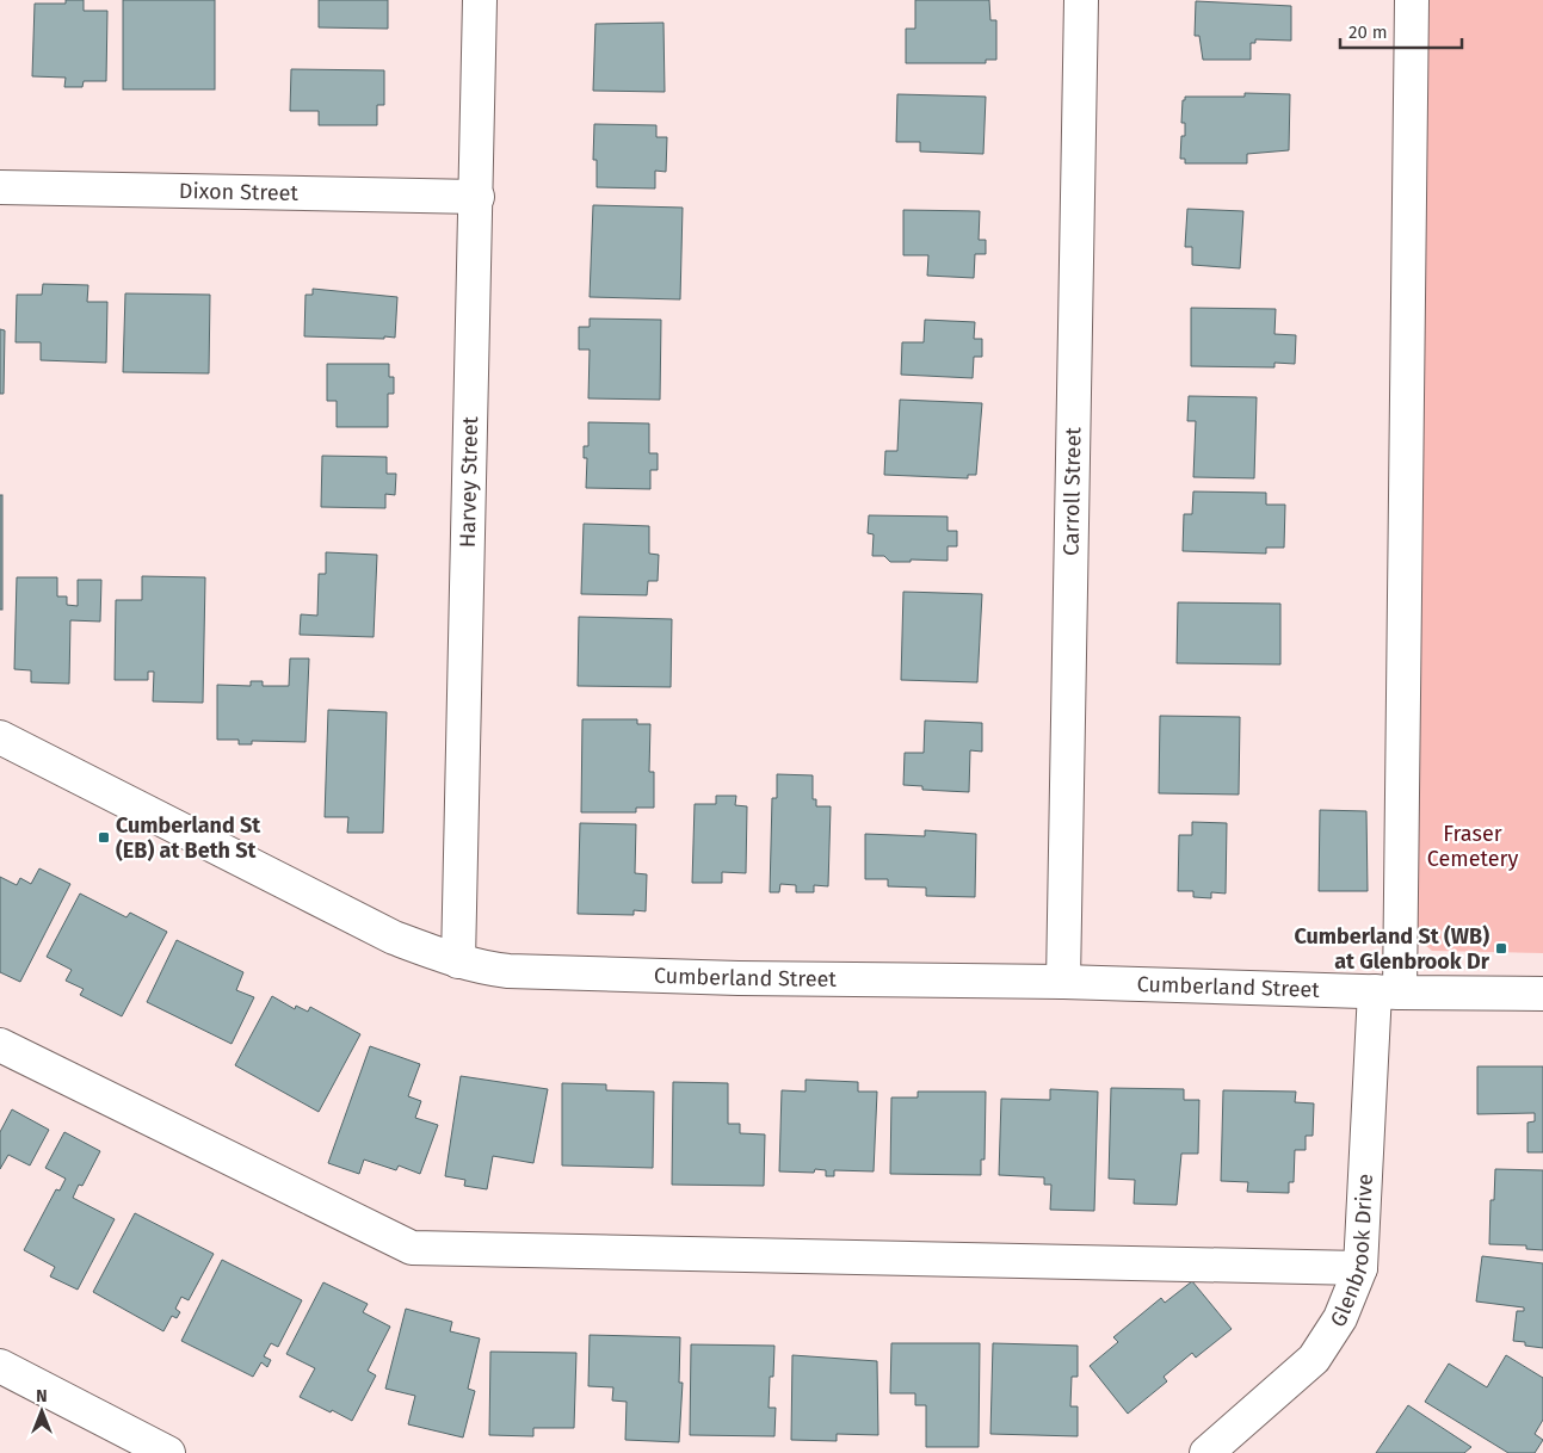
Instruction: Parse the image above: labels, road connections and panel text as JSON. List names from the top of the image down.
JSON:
{
  "streets": {
    "street": [
      "Dixon Street",
      "Harvey Street",
      "Carroll Street",
      "Cumberland Street",
      "Glenbrook Drive"
    ]
  },
  "crossings": [
    ["Dixon Street", "Harvey Street"],
    ["Harvey Street", "Cumberland Street"],
    ["Carroll Street", "Cumberland Street"],
    ["Cumberland Street", "Glenbrook Drive"]
  ],
  "parks": ["Fraser Cemetery"],
  "places": {
    "transit": ["Cumberland St (EB) at Beth St", "Cumberland St (WB) at Glenbrook Dr"]
  },
  "scale_bar": "20 m",
  "north": "top"
}
